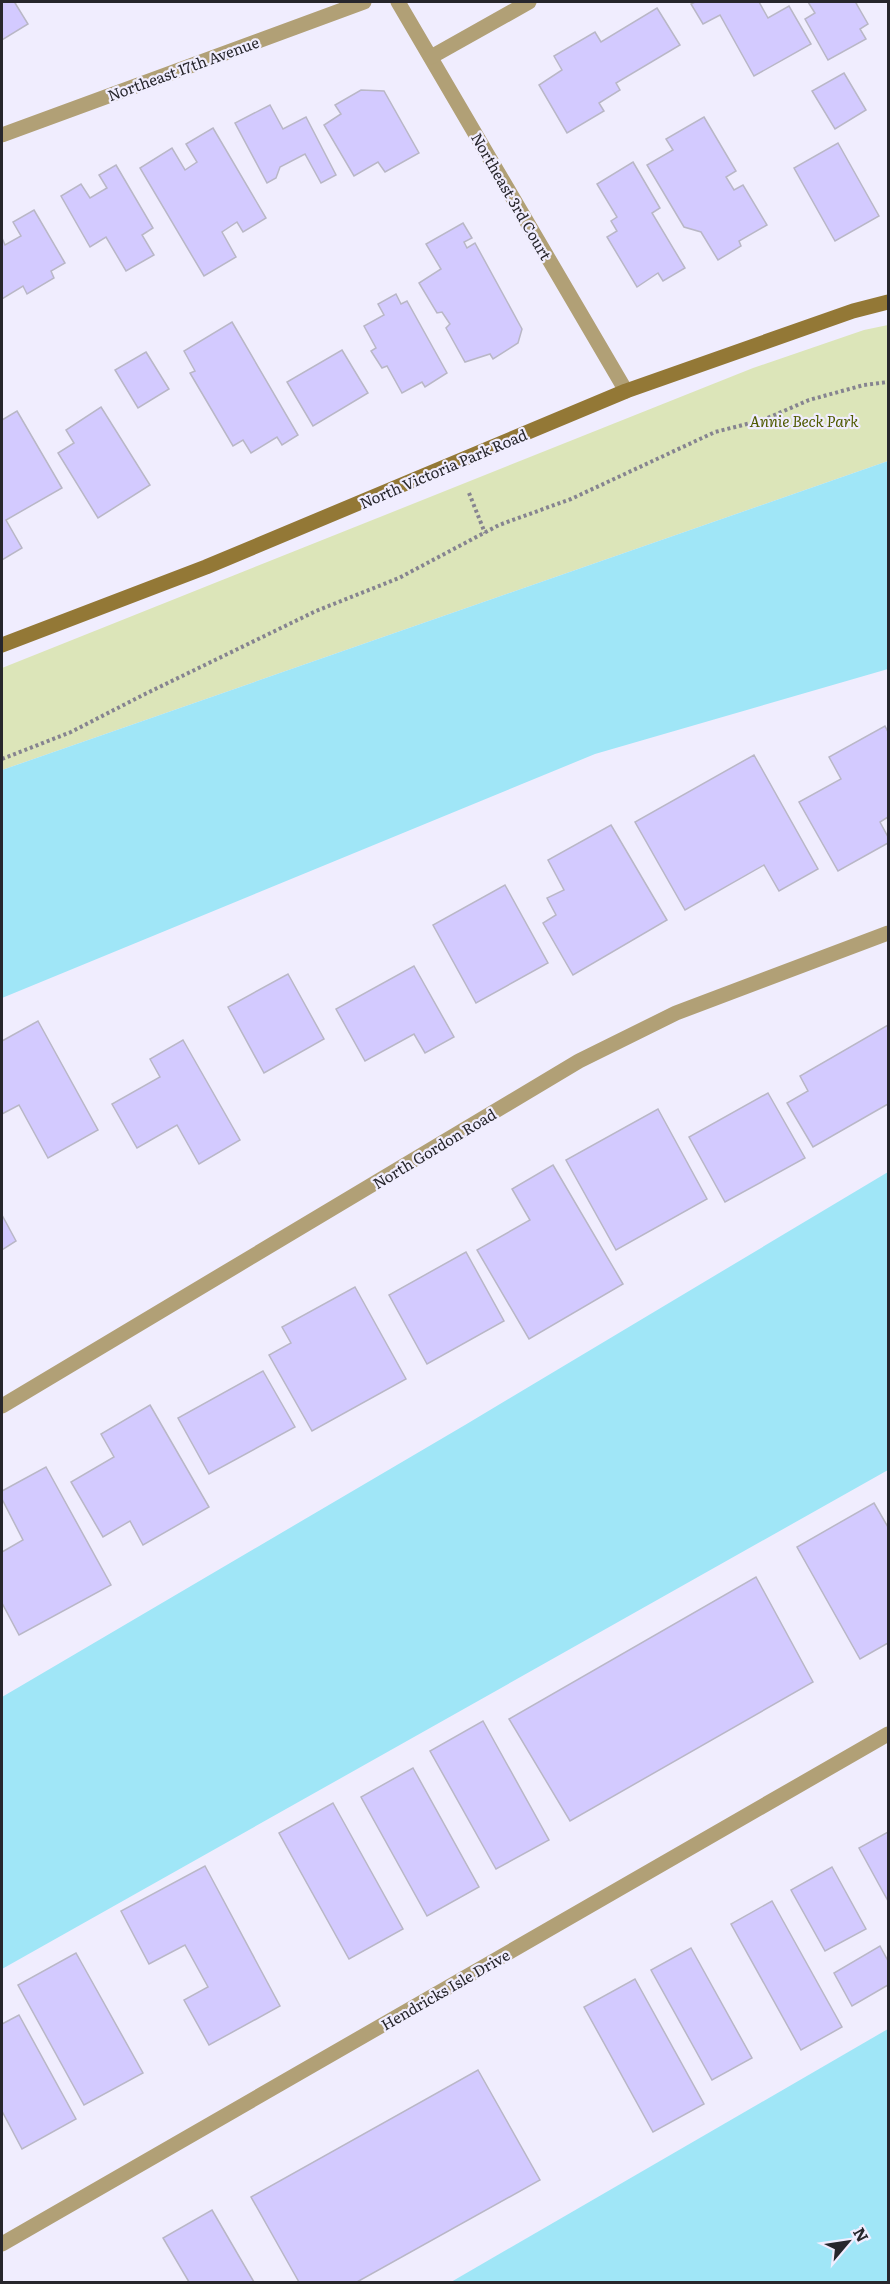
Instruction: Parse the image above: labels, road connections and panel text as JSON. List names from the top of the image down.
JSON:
{
  "streets": {
    "street": [
      "Northeast 17th Avenue",
      "Northeast 3rd Court",
      "North Victoria Park Road",
      "North Gordon Road",
      "Hendricks Isle Drive"
    ]
  },
  "crossings": [
    ["Northeast 3rd Court", "North Victoria Park Road"]
  ],
  "parks": ["Annie Beck Park"],
  "north": "top right"
}
